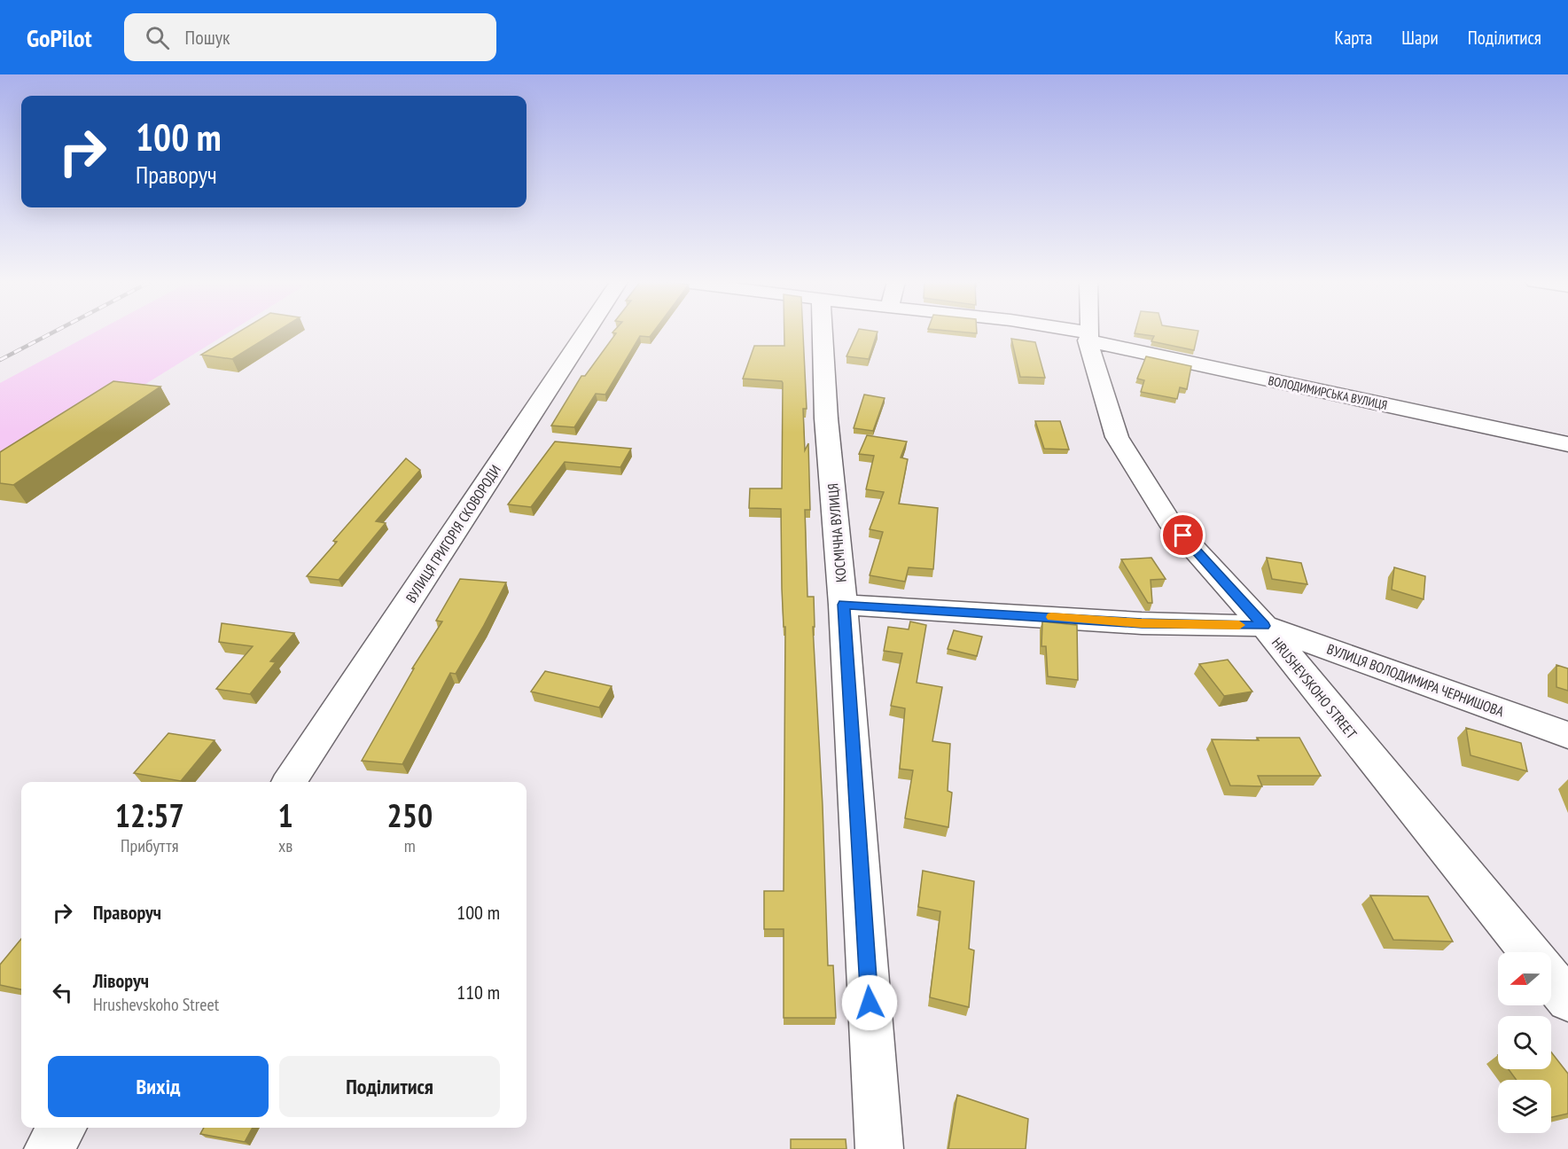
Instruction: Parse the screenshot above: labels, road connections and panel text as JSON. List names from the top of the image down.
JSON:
{
  "streets": {
    "street": [
      "ВОЛОДИМИРСЬКА ВУЛИЦЯ",
      "КОСМІЧНА ВУЛИЦЯ",
      "ВУЛИЦЯ ГРИГОРІЯ СКОВОРОДИ",
      "ВУЛИЦЯ ВОЛОДИМИРА ЧЕРНИШОВА",
      "HRUSHEVSKOHO STREET"
    ]
  },
  "crossings": [
    ["ВОЛОДИМИРСЬКА ВУЛИЦЯ", "HRUSHEVSKOHO STREET"],
    ["ВУЛИЦЯ ВОЛОДИМИРА ЧЕРНИШОВА", "HRUSHEVSKOHO STREET"]
  ],
  "north": "left",
  "page": {
    "header": "GoPilot",
    "search": "Пошук",
    "nav": ["Карта", "Шари", "Поділитися"],
    "turn": ["100 m", "Праворуч"],
    "eta": [
      "12:57",
      "Прибуття",
      "1",
      "хв",
      "250",
      "m"
    ],
    "list": [
      {
        "name": "Праворуч",
        "value": "100 m"
      },
      {
        "name": "Ліворуч",
        "note": "Hrushevskoho Street",
        "value": "110 m"
      }
    ],
    "buttons": ["Вихід", "Поділитися"]
  }
}
